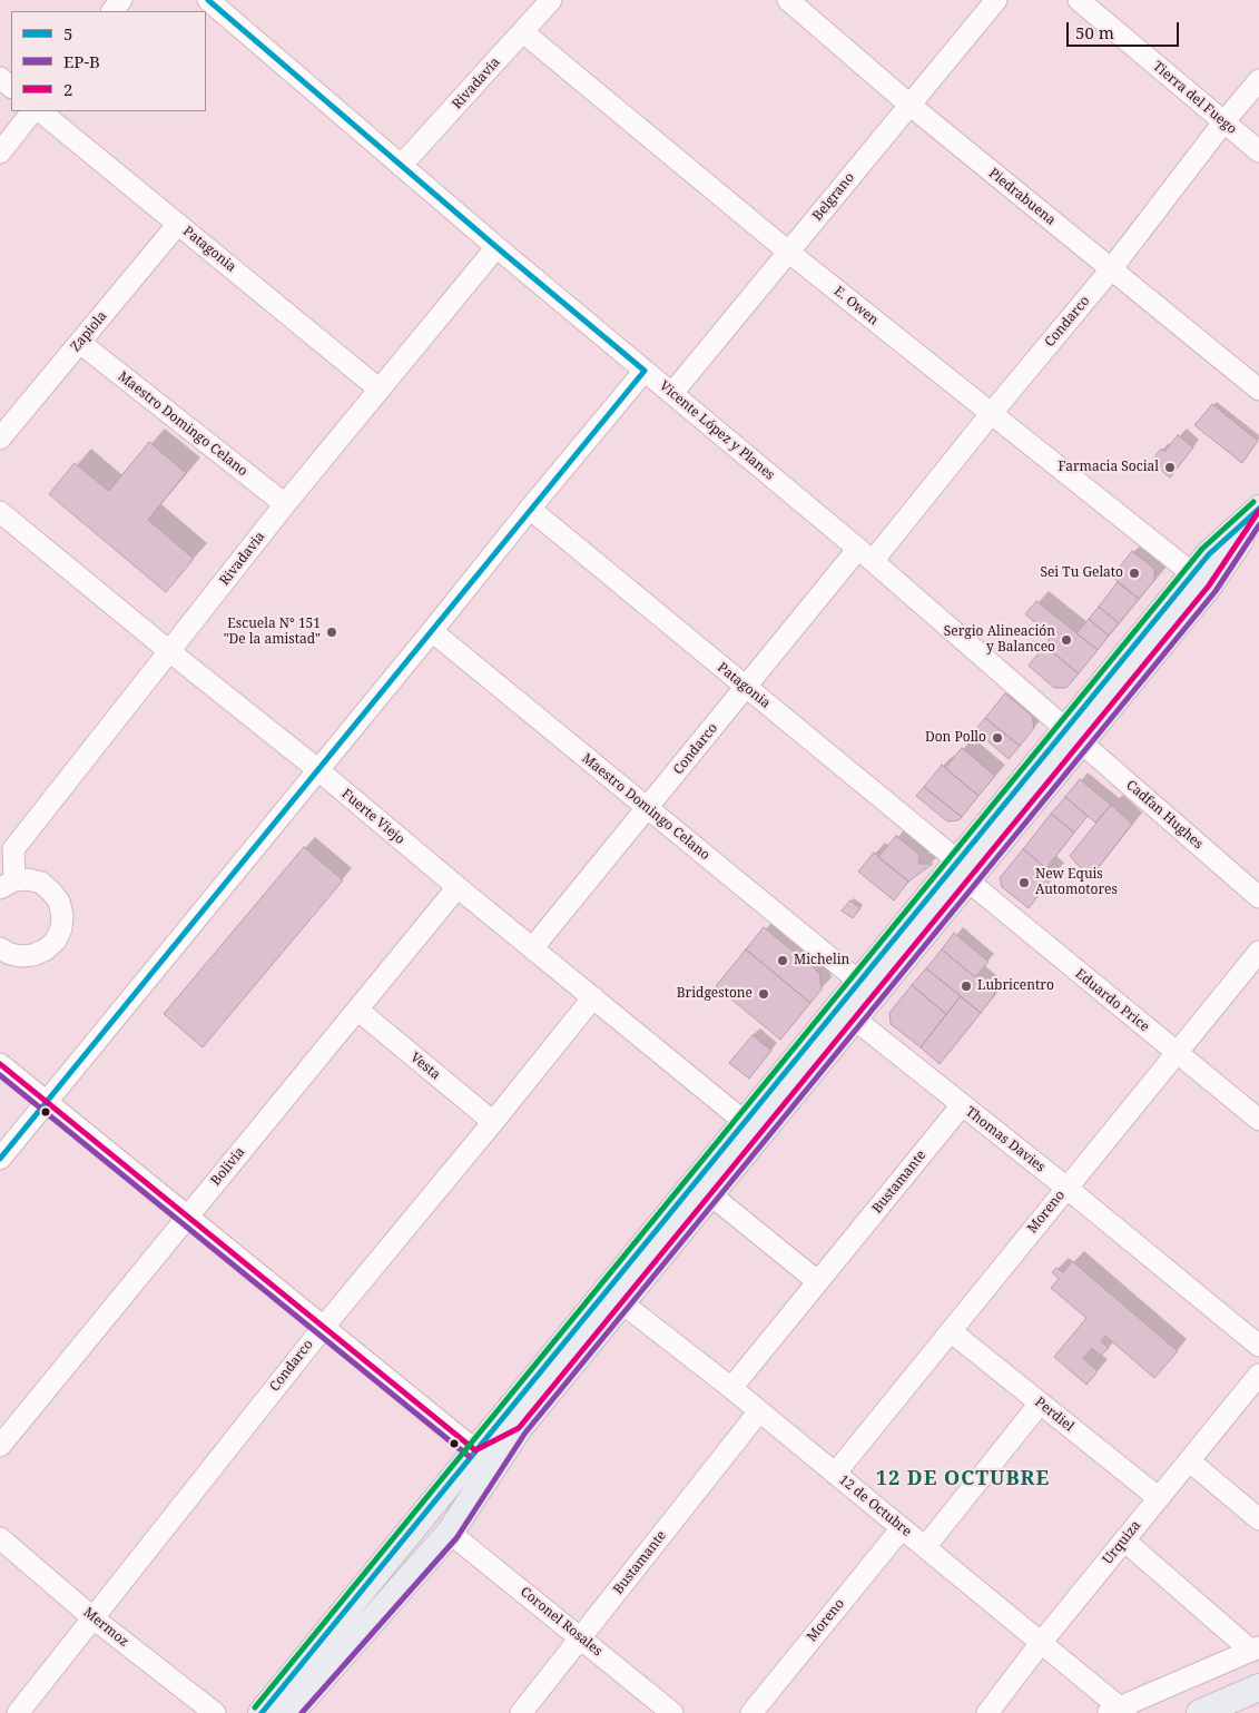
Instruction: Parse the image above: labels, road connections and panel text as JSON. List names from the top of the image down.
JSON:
{
  "streets": {
    "street": [
      "Rivadavia",
      "Tierra del Fuego",
      "Belgrano",
      "Piedrabuena",
      "Patagonia",
      "E. Owen",
      "Condarco",
      "Zapiola",
      "Maestro Domingo Celano",
      "Vicente López y Planes",
      "Cadfan Hughes",
      "Fuerte Viejo",
      "Eduardo Price",
      "Vesta",
      "Thomas Davies",
      "Bolivia",
      "Bustamante",
      "Moreno",
      "Perdiel",
      "12 de Octubre",
      "Urquiza",
      "Coronel Rosales",
      "Mermoz"
    ]
  },
  "crossings": [
    ["Rivadavia", "Patagonia"],
    ["Rivadavia", "E. Owen"],
    ["Rivadavia", "Maestro Domingo Celano"],
    ["Rivadavia", "Vicente López y Planes"],
    ["Rivadavia", "Fuerte Viejo"],
    ["Tierra del Fuego", "Condarco"],
    ["Belgrano", "Piedrabuena"],
    ["Belgrano", "E. Owen"],
    ["Belgrano", "Vicente López y Planes"],
    ["Piedrabuena", "Condarco"],
    ["Patagonia", "Condarco"],
    ["Patagonia", "Zapiola"],
    ["Patagonia", "Eduardo Price"],
    ["E. Owen", "Condarco"],
    ["Condarco", "Maestro Domingo Celano"],
    ["Condarco", "Vicente López y Planes"],
    ["Condarco", "Fuerte Viejo"],
    ["Condarco", "Vesta"],
    ["Condarco", "Mermoz"],
    ["Zapiola", "Maestro Domingo Celano"],
    ["Vicente López y Planes", "Cadfan Hughes"],
    ["Fuerte Viejo", "Bolivia"],
    ["Eduardo Price", "Moreno"],
    ["Vesta", "Bolivia"],
    ["Thomas Davies", "Bustamante"],
    ["Thomas Davies", "Moreno"],
    ["Bustamante", "12 de Octubre"],
    ["Bustamante", "Coronel Rosales"],
    ["Moreno", "Perdiel"],
    ["Moreno", "12 de Octubre"],
    ["Perdiel", "Urquiza"],
    ["12 de Octubre", "Urquiza"]
  ],
  "districts": ["12 DE OCTUBRE"],
  "places": [
    "Farmacia Social",
    "Sei Tu Gelato",
    "Escuela N° 151 \"De la amistad\"",
    "Sergio Alineación y Balanceo",
    "Don Pollo",
    "New Equis Automotores",
    "Michelin",
    "Lubricentro",
    "Bridgestone"
  ],
  "lines": ["transit line 5", "transit line 2", "transit line EP-B"],
  "legend": ["5", "EP-B", "2"],
  "scale_bar": "50 m"
}
